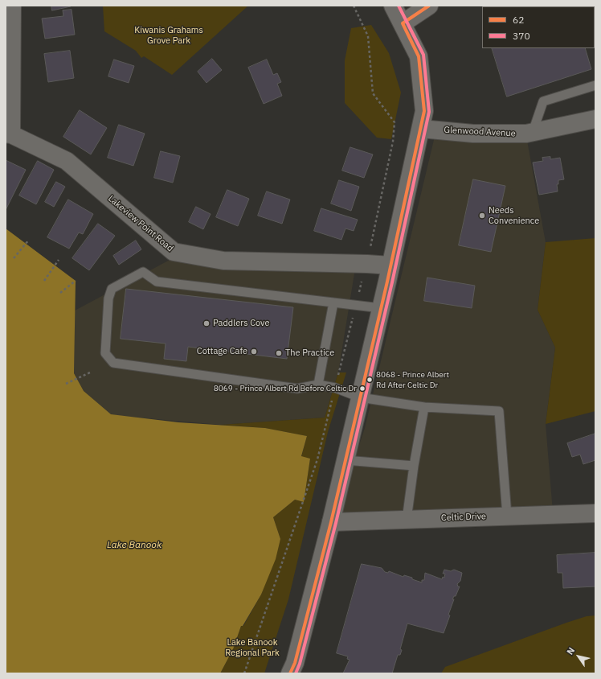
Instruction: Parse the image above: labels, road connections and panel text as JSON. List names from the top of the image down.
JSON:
{
  "streets": {
    "street": ["Glenwood Avenue", "Lakeview Point Road", "Celtic Drive"]
  },
  "water": ["Lake Banook"],
  "parks": ["Kiwanis Grahams Grove Park", "Lake Banook Regional Park"],
  "places": [
    "Needs Convenience",
    "Paddlers Cove",
    "Cottage Cafe",
    "The Practice",
    "8068 - Prince Albert Rd After Celtic Dr",
    "8069 - Prince Albert Rd Before Celtic Dr"
  ],
  "lines": ["transit line 62", "transit line 370"],
  "legend": ["62", "370"],
  "north": "top left"
}
